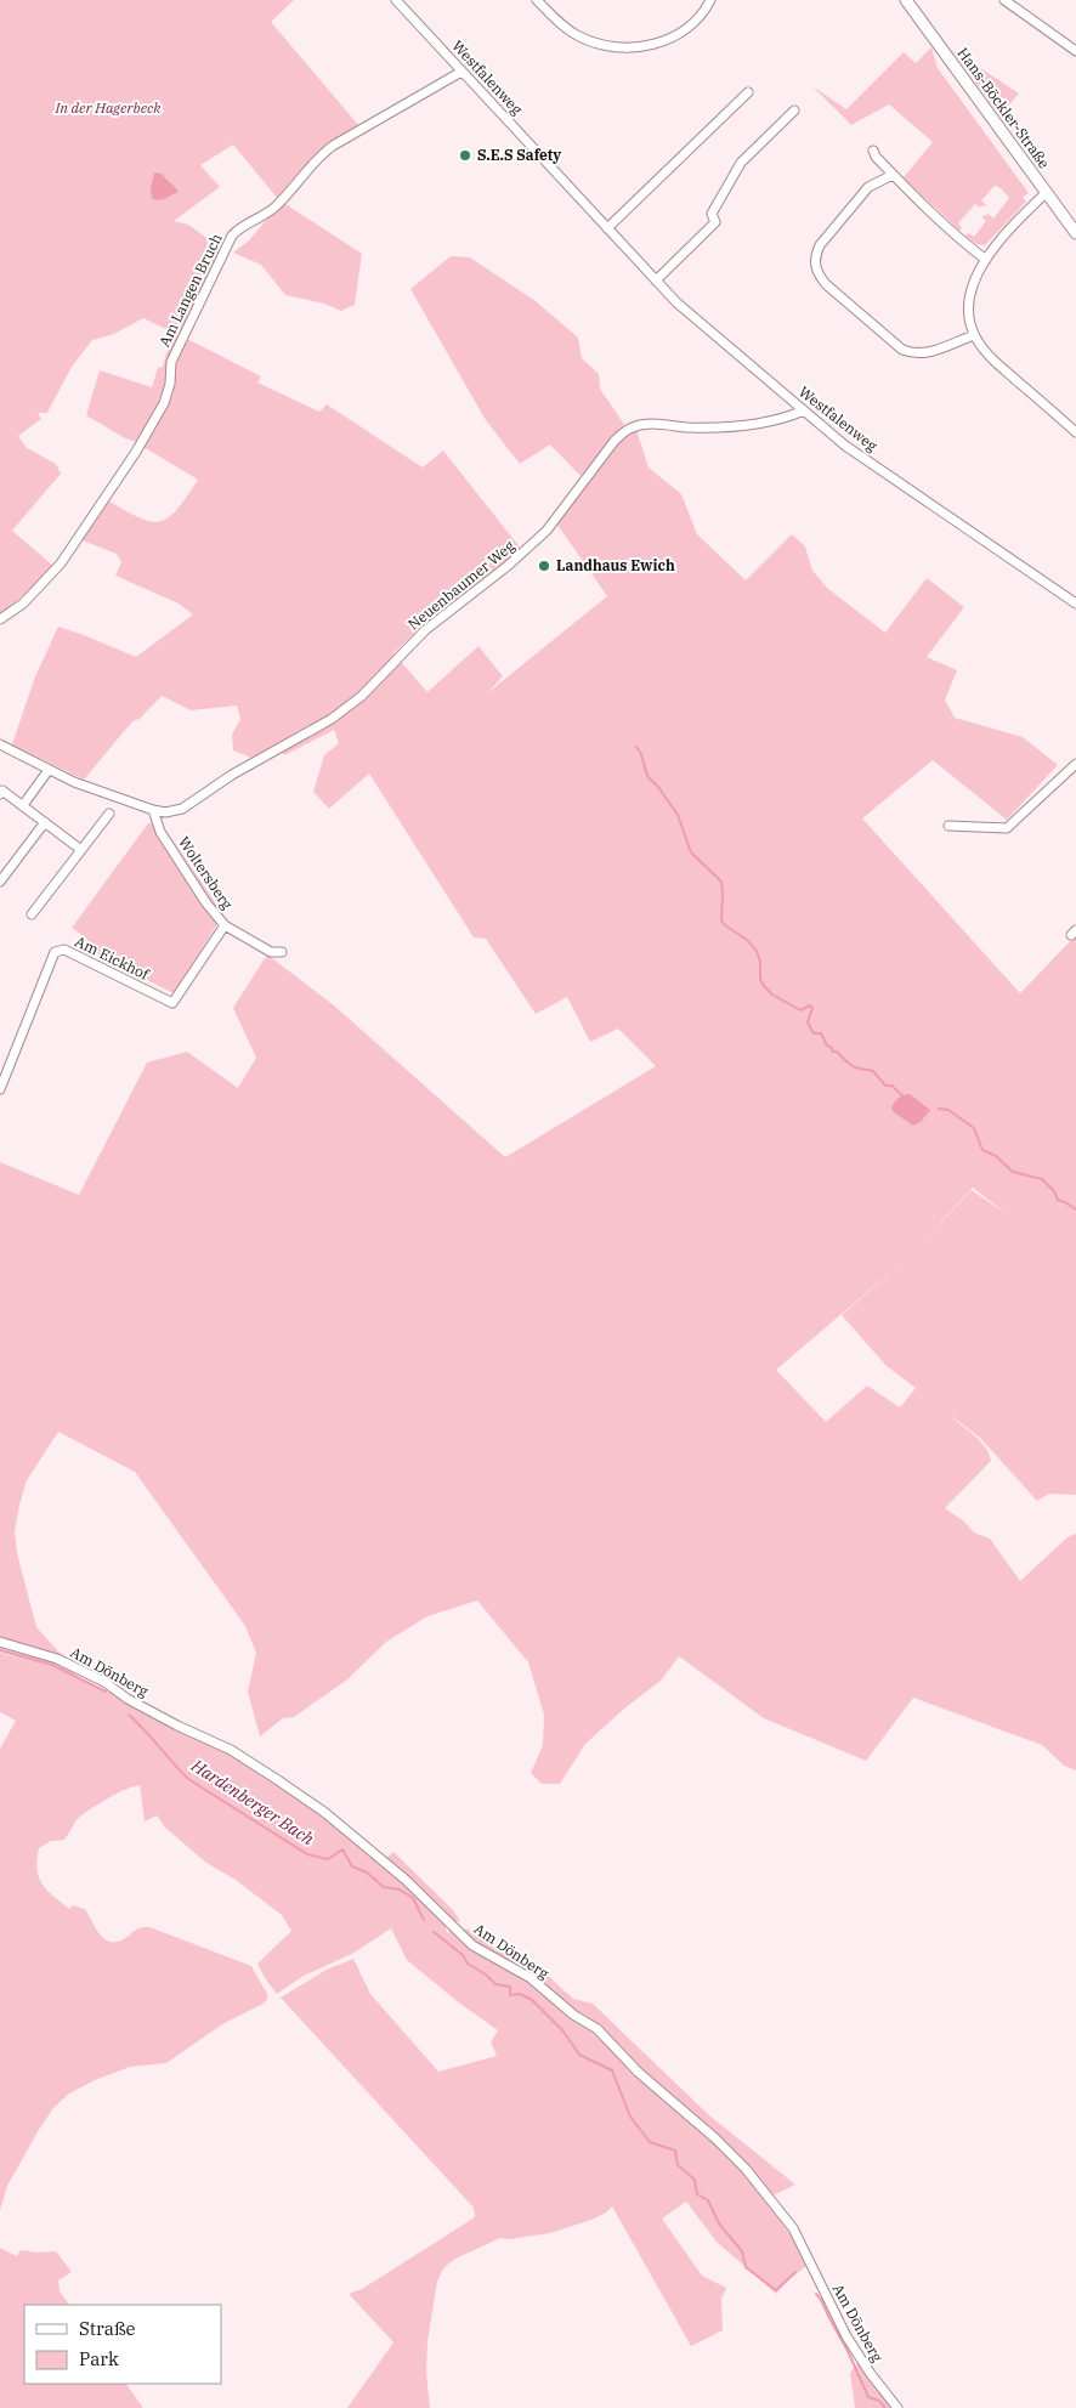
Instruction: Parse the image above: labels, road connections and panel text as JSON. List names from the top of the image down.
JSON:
{
  "streets": {
    "street": [
      "Westfalenweg",
      "Hans-Böckler-Straße",
      "Am Langen Bruch",
      "Neuenbaumer Weg",
      "Woltersberg",
      "Am Eickhof",
      "Am Dönberg"
    ]
  },
  "crossings": [
    ["Westfalenweg", "Am Langen Bruch"],
    ["Westfalenweg", "Neuenbaumer Weg"],
    ["Neuenbaumer Weg", "Woltersberg"],
    ["Woltersberg", "Am Eickhof"]
  ],
  "water": ["Hardenberger Bach"],
  "parks": ["In der Hagerbeck"],
  "places": ["S.E.S Safety", "Landhaus Ewich"],
  "legend": ["Straße", "Park"]
}
